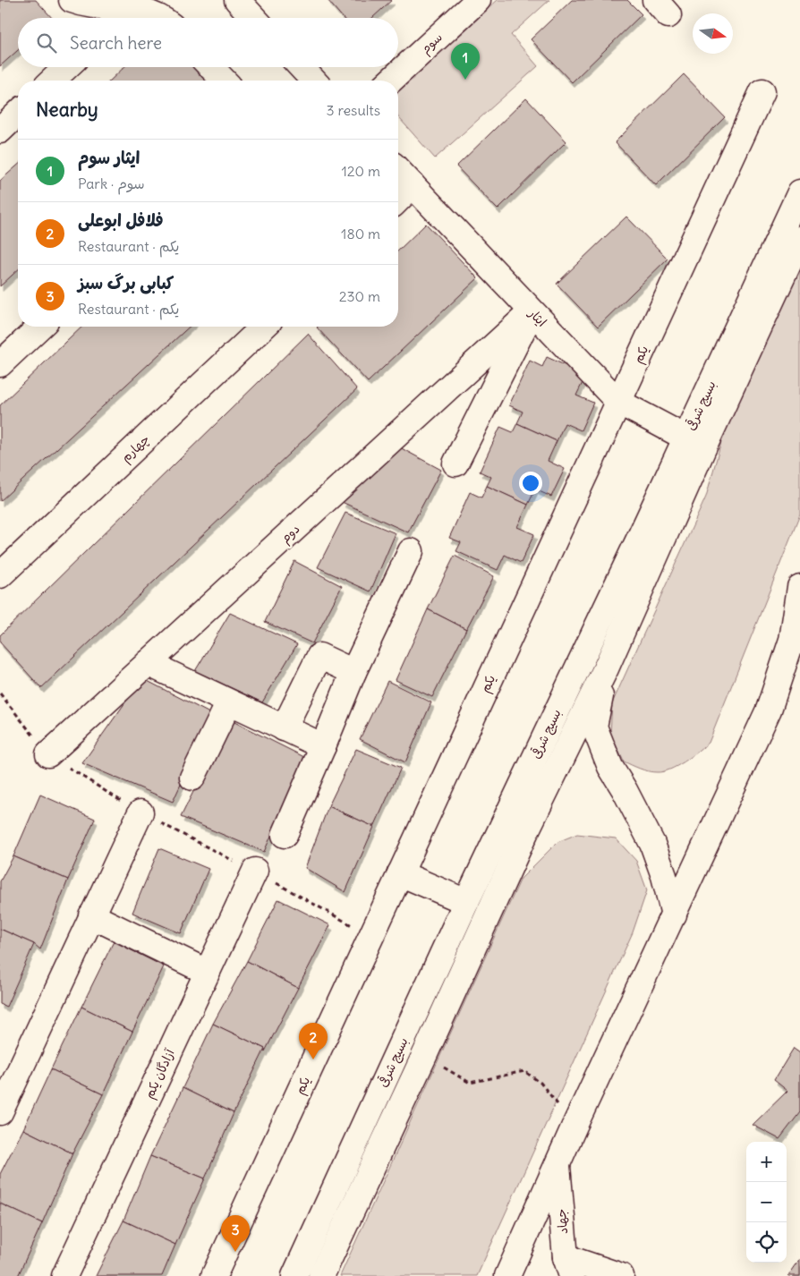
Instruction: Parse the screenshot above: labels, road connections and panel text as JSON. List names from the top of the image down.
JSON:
{
  "streets": {
    "street": [
      "سوم",
      "ایثار",
      "یکم",
      "بسیج شرقی",
      "چهارم",
      "دوم",
      "آزادگان یکم",
      "جهاد"
    ]
  },
  "crossings": [
    ["ایثار", "یکم"],
    ["ایثار", "بسیج شرقی"],
    ["ایثار", "دوم"]
  ],
  "north": "right",
  "page": {
    "search": "Search here",
    "pins": ["1", "2", "3"],
    "heading": ["Nearby", "3 results"],
    "list": [
      {
        "mark": "1",
        "name": "ایثار سوم",
        "note": "Park · سوم",
        "value": "120 m"
      },
      {
        "mark": "2",
        "name": "فلافل ابوعلی",
        "note": "Restaurant · یکم",
        "value": "180 m"
      },
      {
        "mark": "3",
        "name": "کبابی برگ سبز",
        "note": "Restaurant · یکم",
        "value": "230 m"
      }
    ],
    "map_buttons": ["+", "−"]
  }
}
